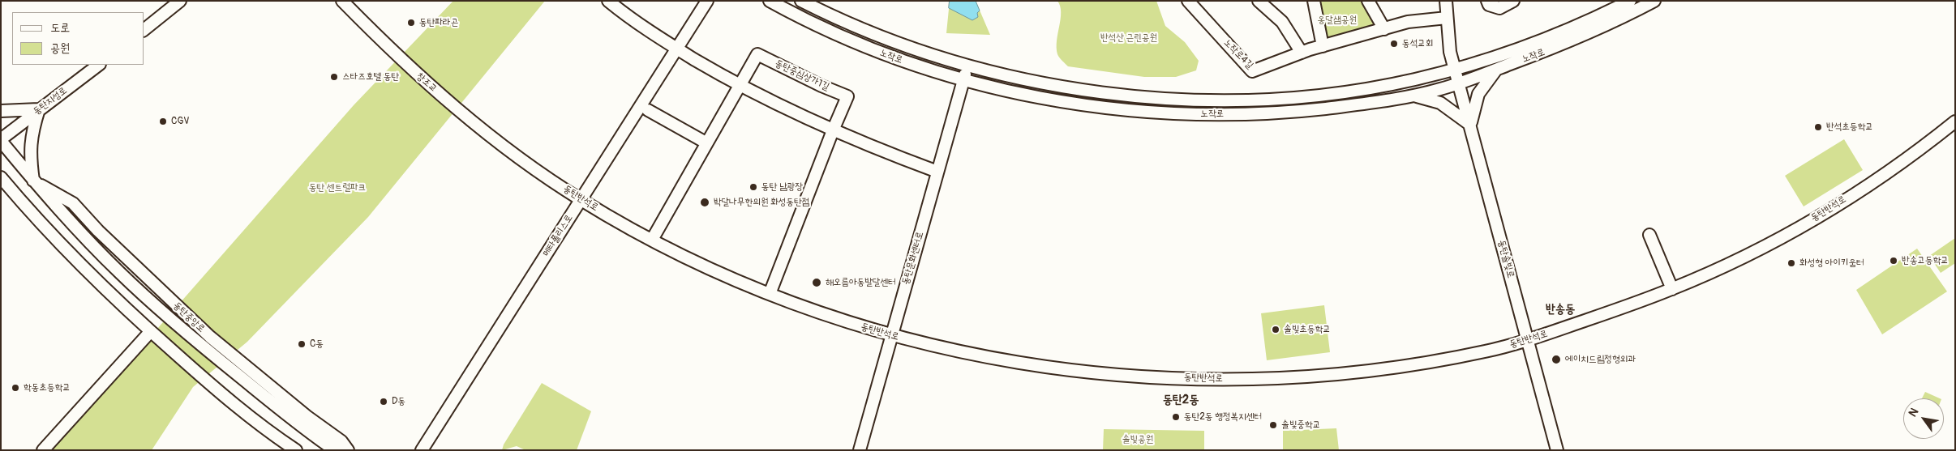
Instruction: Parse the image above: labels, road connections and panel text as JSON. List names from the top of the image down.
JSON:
{
  "streets": {
    "street": [
      "노작로4길",
      "노작로",
      "동탄중심상가1길",
      "창조교",
      "동탄지성로",
      "동탄반석로",
      "메타폴리스로",
      "동탄문화센터로",
      "동탄솔빛로",
      "동탄중앙로"
    ]
  },
  "crossings": [
    ["노작로", "동탄문화센터로"],
    ["노작로", "동탄솔빛로"],
    ["동탄중심상가1길", "동탄반석로"],
    ["창조교", "동탄반석로"],
    ["동탄지성로", "동탄중앙로"],
    ["동탄반석로", "메타폴리스로"],
    ["동탄반석로", "동탄문화센터로"],
    ["동탄반석로", "동탄솔빛로"]
  ],
  "districts": ["반송동", "동탄2동"],
  "parks": [
    "옹달샘공원",
    "반석산 근린공원",
    "동탄 센트럴파크",
    "솔빛공원"
  ],
  "places": [
    "동탄파라곤",
    "동석교회",
    "스타즈호텔 동탄",
    "CGV",
    "반석초등학교",
    "동탄 남광장",
    "박달나무한의원 화성동탄점",
    "반송고등학교",
    "화성형 아이키움터",
    "해오름아동발달센터",
    "솔빛초등학교",
    "C동",
    "에이치드림정형외과",
    "학동초등학교",
    "D동",
    "동탄2동 행정복지센터",
    "솔빛중학교"
  ],
  "legend": ["도로", "공원"],
  "north": "top left"
}
